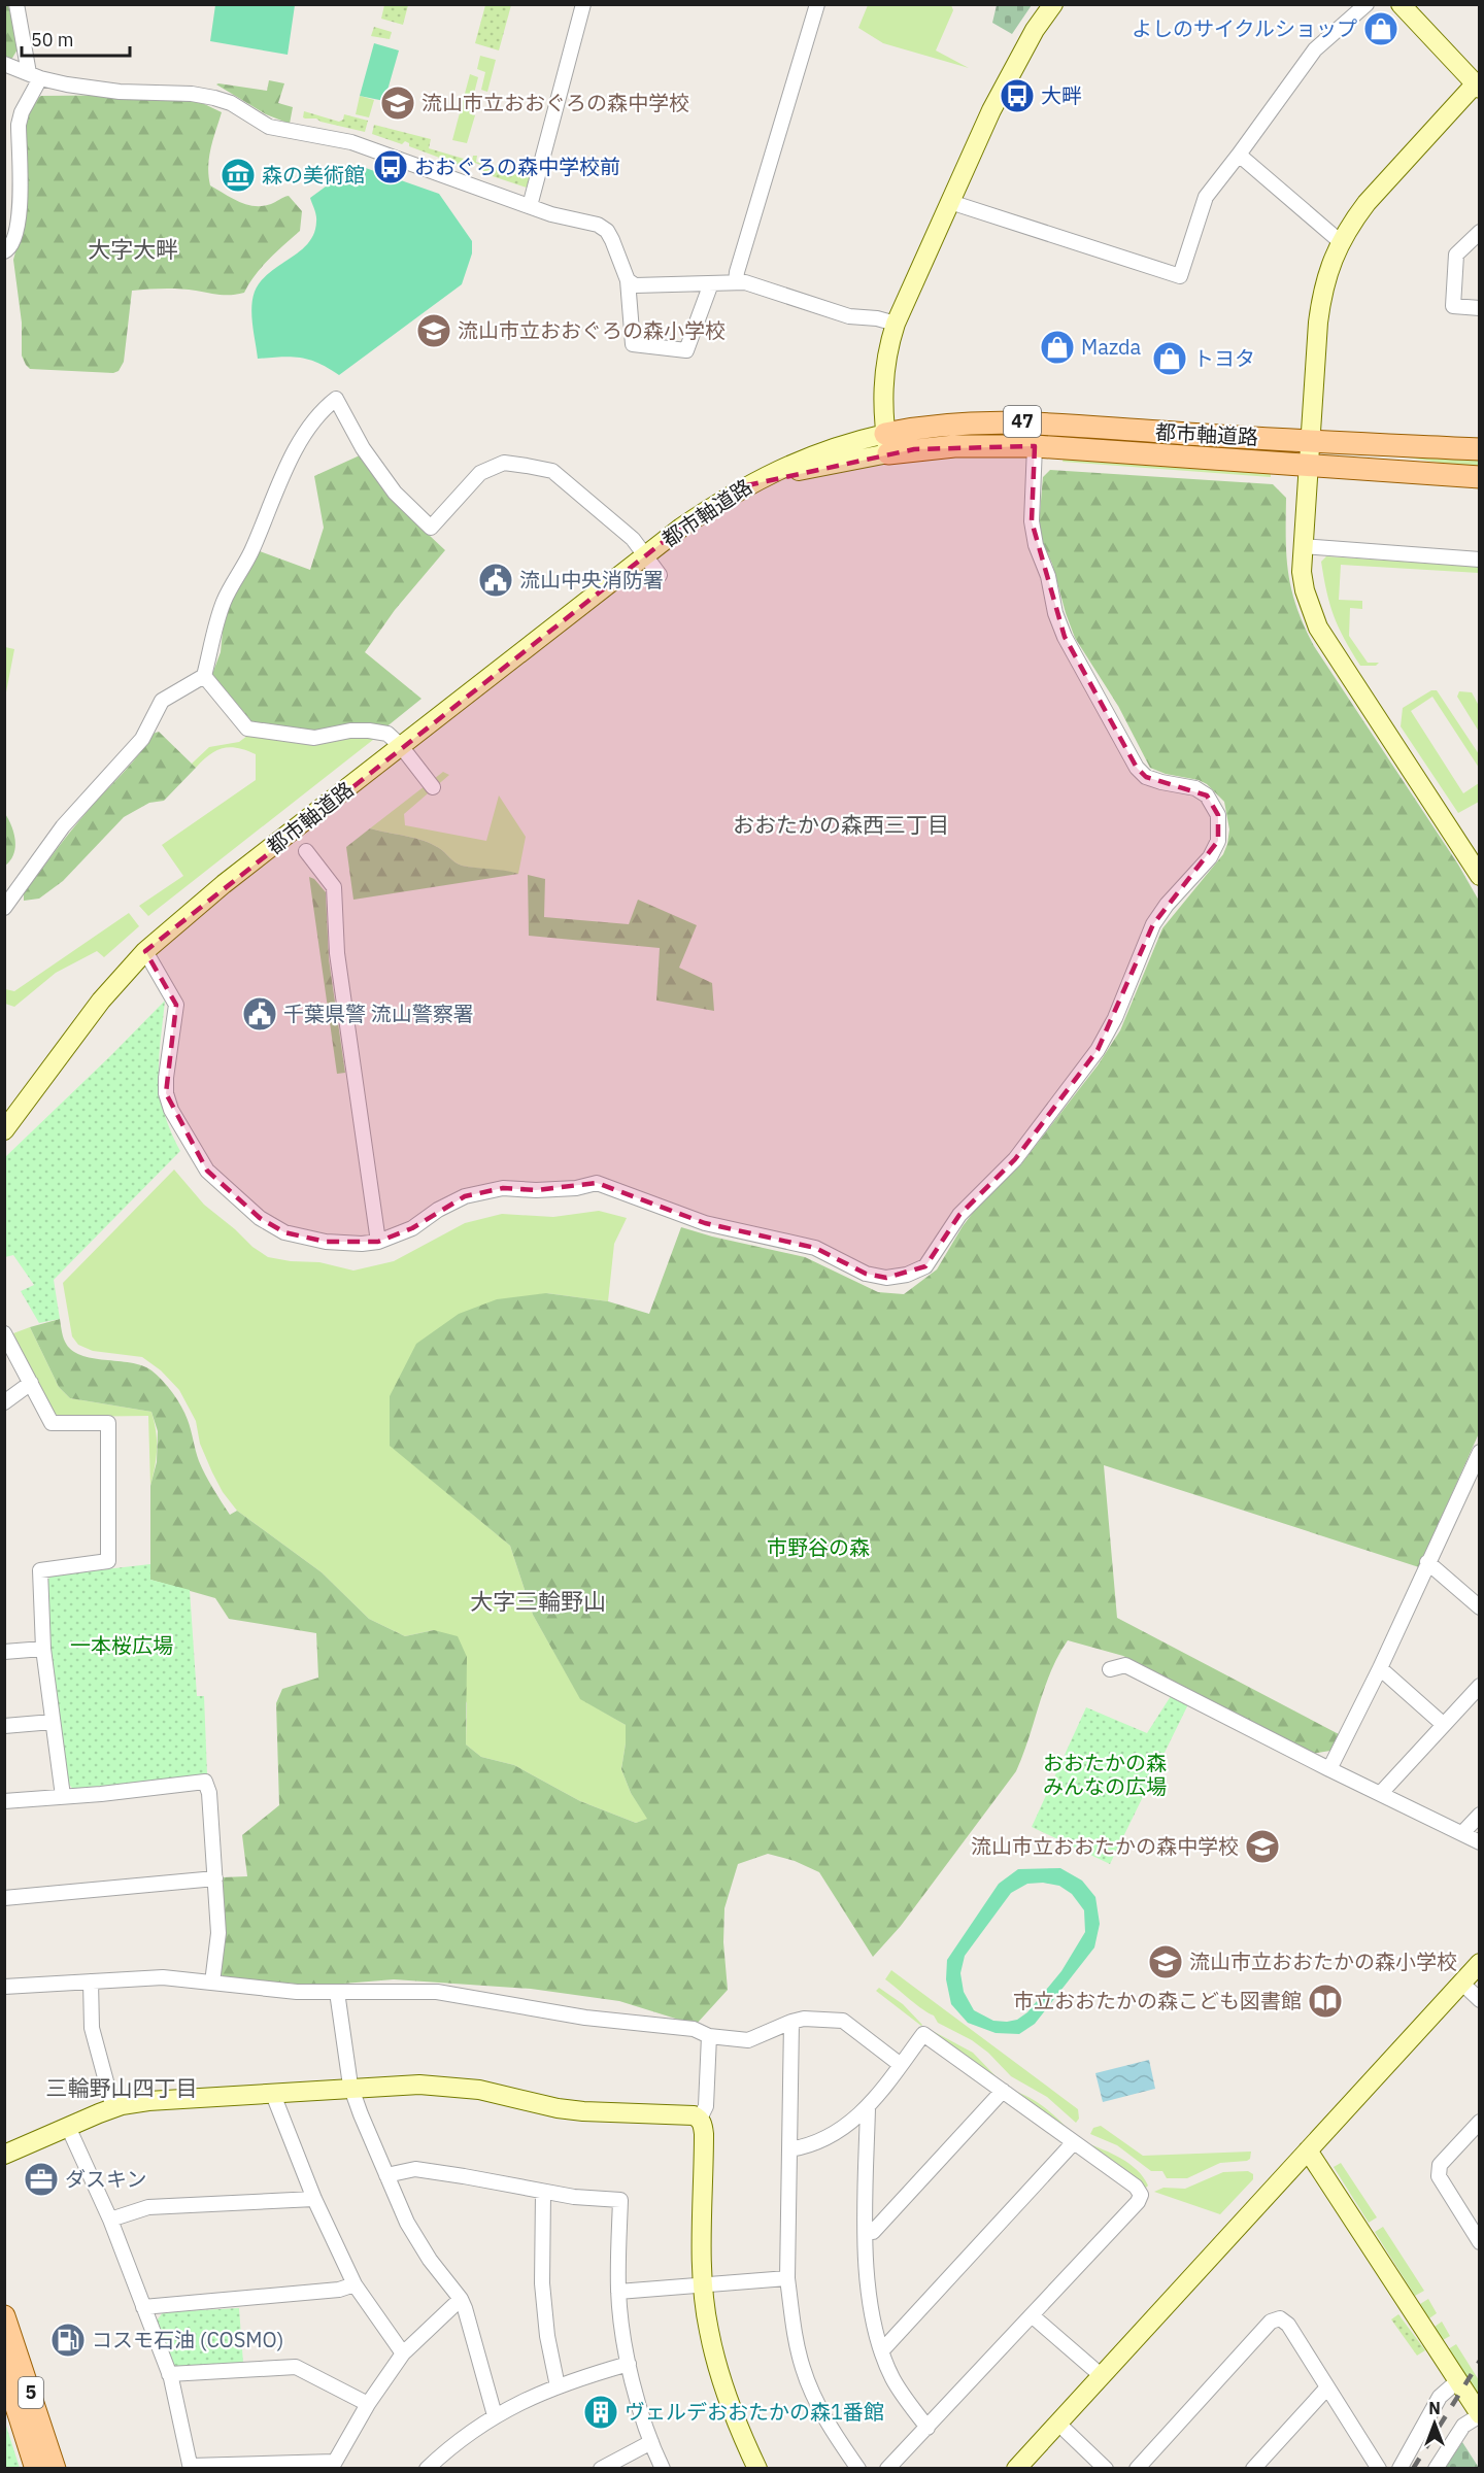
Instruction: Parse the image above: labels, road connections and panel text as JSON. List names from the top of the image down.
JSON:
{
  "streets": {
    "main road": ["47", "都市軸道路", "5"]
  },
  "districts": [
    "大字大畔",
    "おおたかの森西三丁目",
    "大字三輪野山",
    "三輪野山四丁目"
  ],
  "parks": ["市野谷の森", "一本桜広場", "おおたかの森 みんなの広場"],
  "places": {
    "shop": ["よしのサイクルショップ", "Mazda", "トヨタ"],
    "bus stop": ["大畔", "おおぐろの森中学校前"],
    "school or university": [
      "流山市立おおぐろの森中学校",
      "流山市立おおぐろの森小学校",
      "流山市立おおたかの森中学校",
      "流山市立おおたかの森小学校"
    ],
    "museum": ["森の美術館"],
    "public building": ["流山中央消防署", "千葉県警 流山警察署"],
    "library": ["市立おおたかの森こども図書館"],
    "office": ["ダスキン"],
    "fuel station": ["コスモ石油 (COSMO)"],
    "building": ["ヴェルデおおたかの森1番館"]
  },
  "scale_bar": "50 m",
  "north": "top"
}
